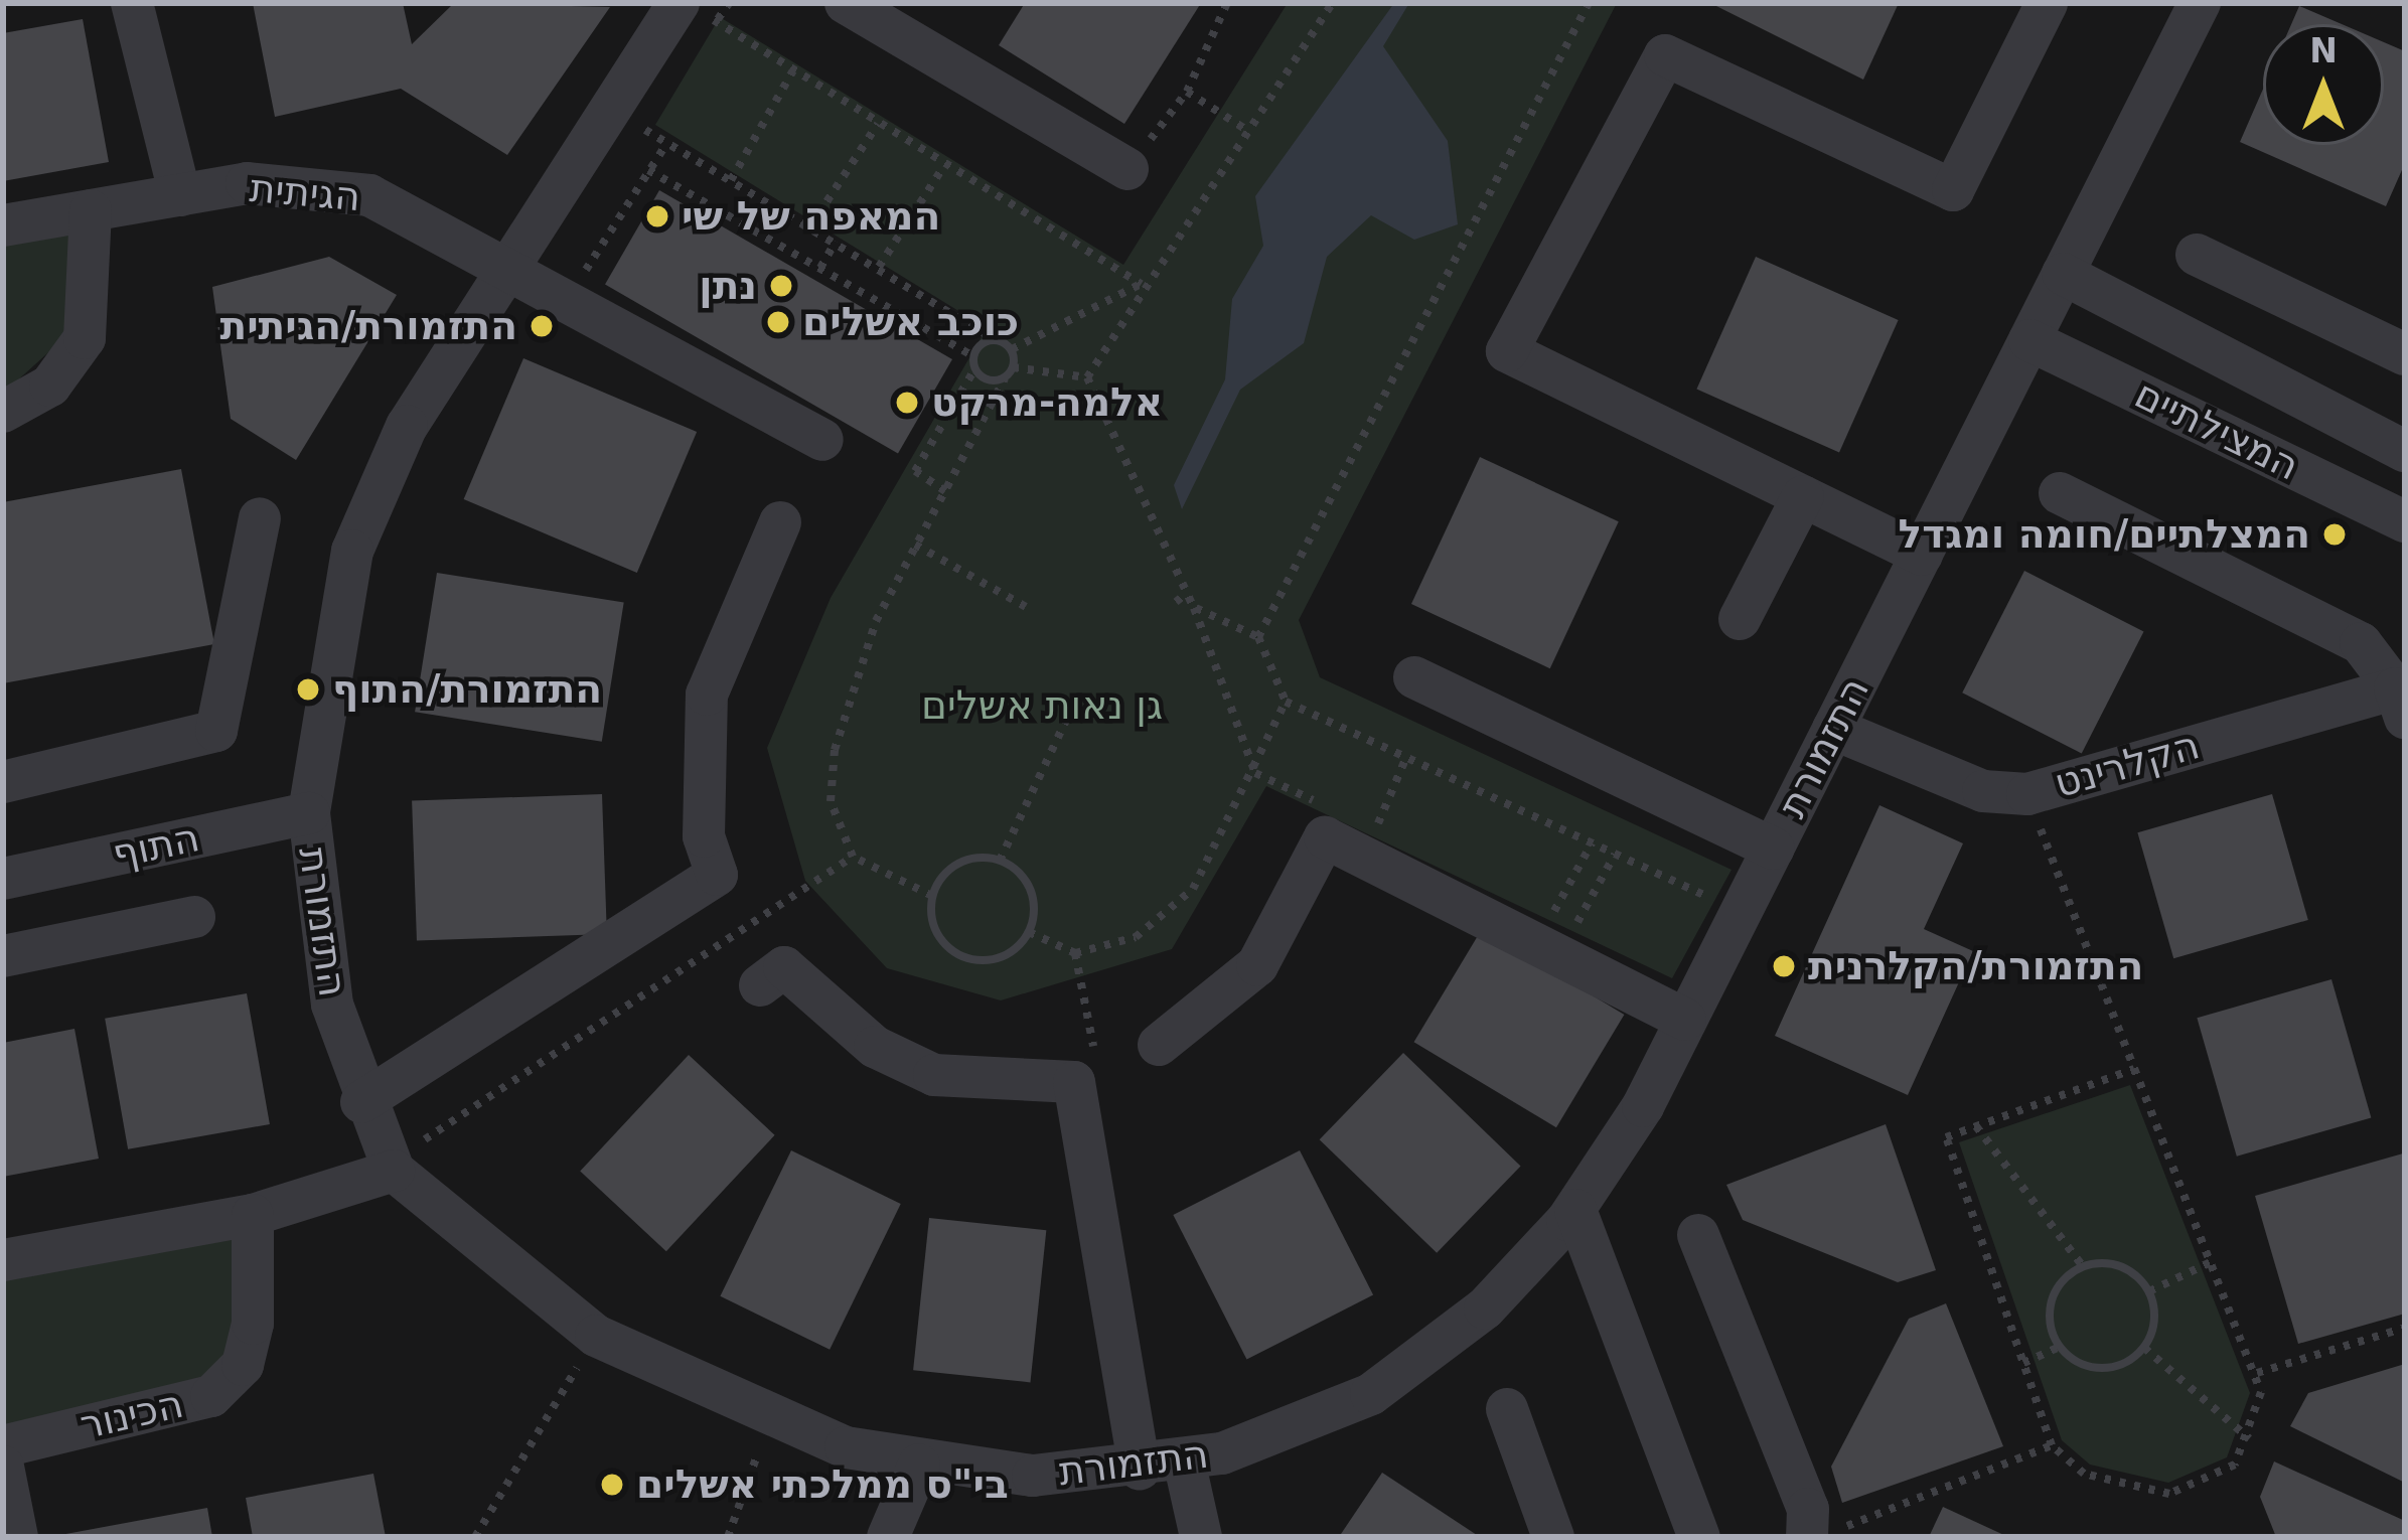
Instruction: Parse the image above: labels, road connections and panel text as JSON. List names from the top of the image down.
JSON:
{
  "streets": {
    "street": [
      "הגיתית",
      "המצילתיים",
      "התזמורת",
      "הקלרינט",
      "התוף",
      "הכינור"
    ]
  },
  "crossings": [
    ["הגיתית", "התזמורת"],
    ["המצילתיים", "התזמורת"],
    ["התזמורת", "הקלרינט"],
    ["התזמורת", "התוף"]
  ],
  "parks": ["גן נאות אשלים"],
  "places": [
    "המאפה של שי",
    "נתן",
    "כוכב אשלים",
    "התזמורת/הגיתית",
    "אלמה-מרקט",
    "המצלתיים/חומה ומגדל",
    "התזמורת/התוף",
    "התזמורת/הקלרנית",
    "בי\"ס ממלכתי אשלים"
  ],
  "north": "top"
}
